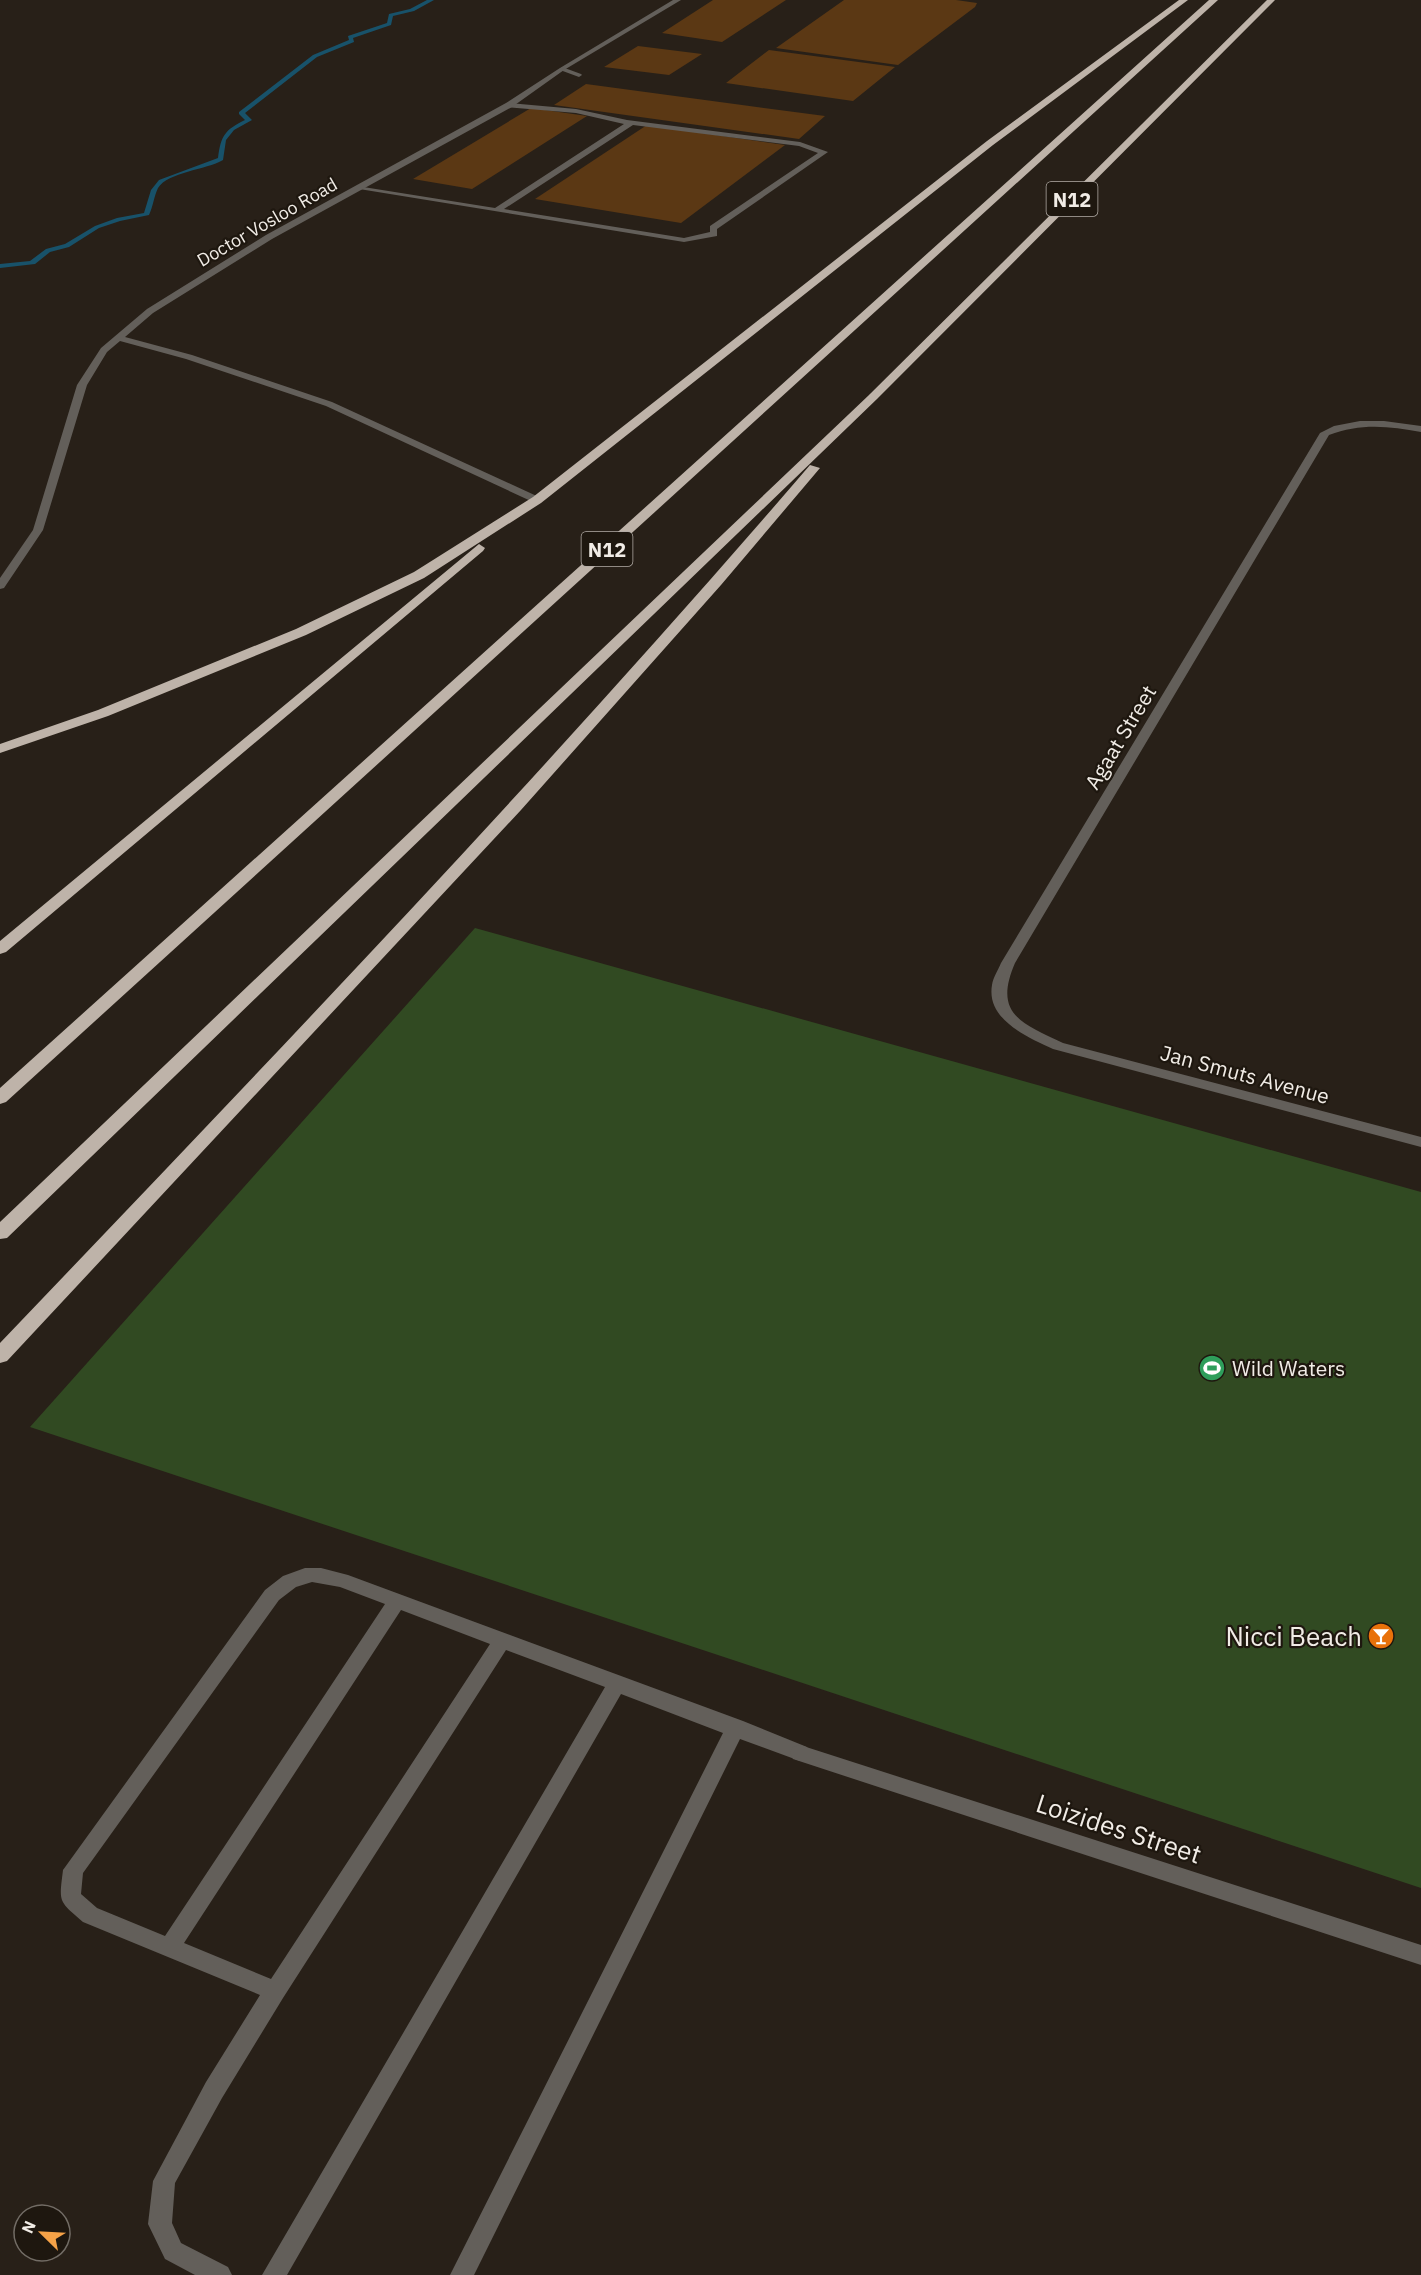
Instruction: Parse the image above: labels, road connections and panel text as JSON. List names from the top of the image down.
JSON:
{
  "streets": {
    "highway": ["N12"],
    "street": [
      "Doctor Vosloo Road",
      "Agaat Street",
      "Jan Smuts Avenue",
      "Loizides Street"
    ]
  },
  "crossings": [
    ["Agaat Street", "Jan Smuts Avenue"]
  ],
  "places": {
    "sports": ["Wild Waters"],
    "bar": ["Nicci Beach"]
  },
  "north": "top left"
}
